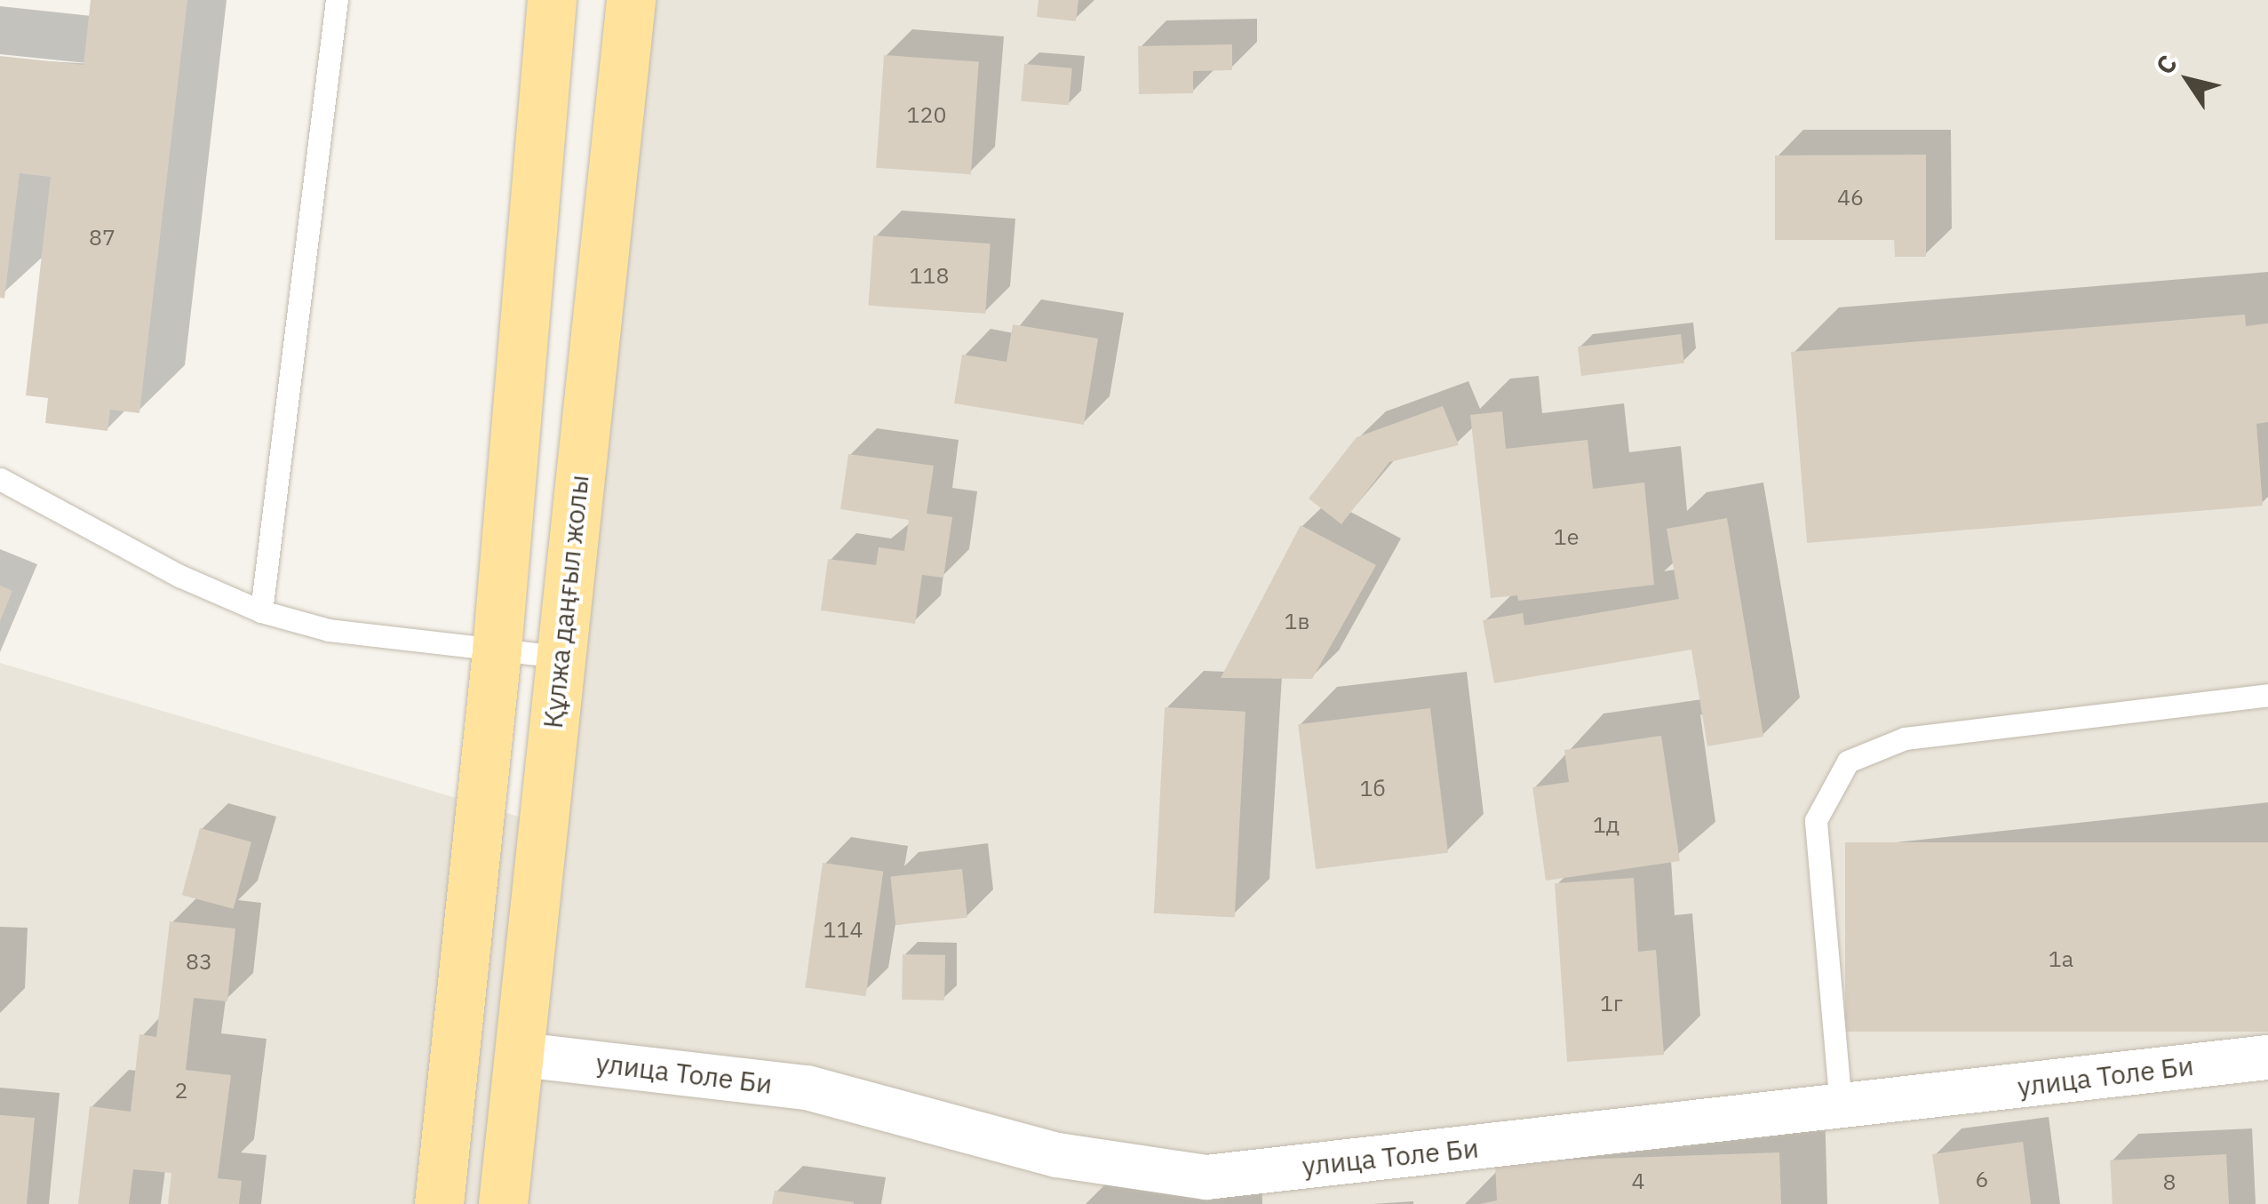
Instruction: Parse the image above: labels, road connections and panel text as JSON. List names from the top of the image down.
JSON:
{
  "streets": {
    "main road": ["Құлжа даңғыл жолы"],
    "street": ["улица Толе Би"]
  },
  "crossings": [
    ["Құлжа даңғыл жолы", "улица Толе Би"]
  ],
  "house_numbers": [
    "120",
    "46",
    "87",
    "118",
    "1е",
    "1в",
    "1б",
    "1д",
    "114",
    "1а",
    "83",
    "1г",
    "2",
    "6",
    "4",
    "8"
  ],
  "north": "top left"
}
